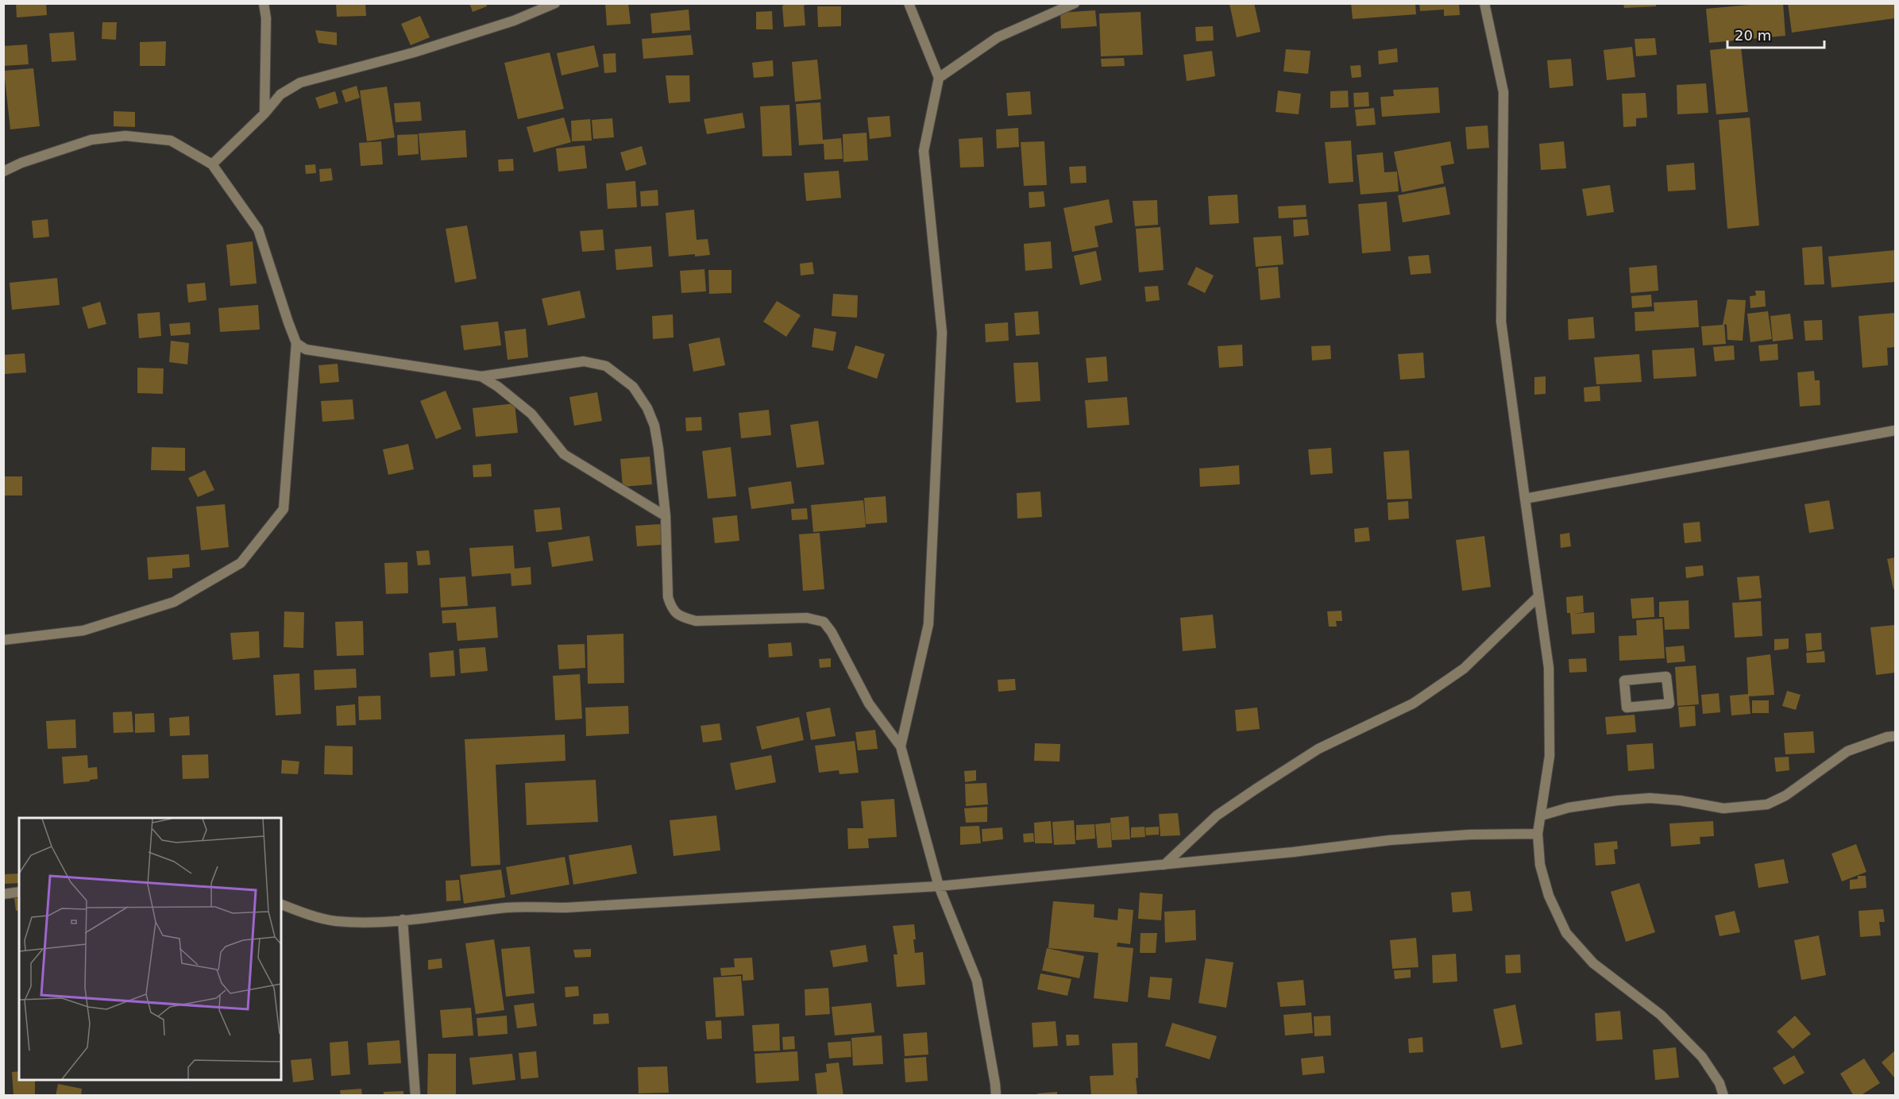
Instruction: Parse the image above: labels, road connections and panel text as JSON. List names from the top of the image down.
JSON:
{
  "scale_bar": "20 m"
}
